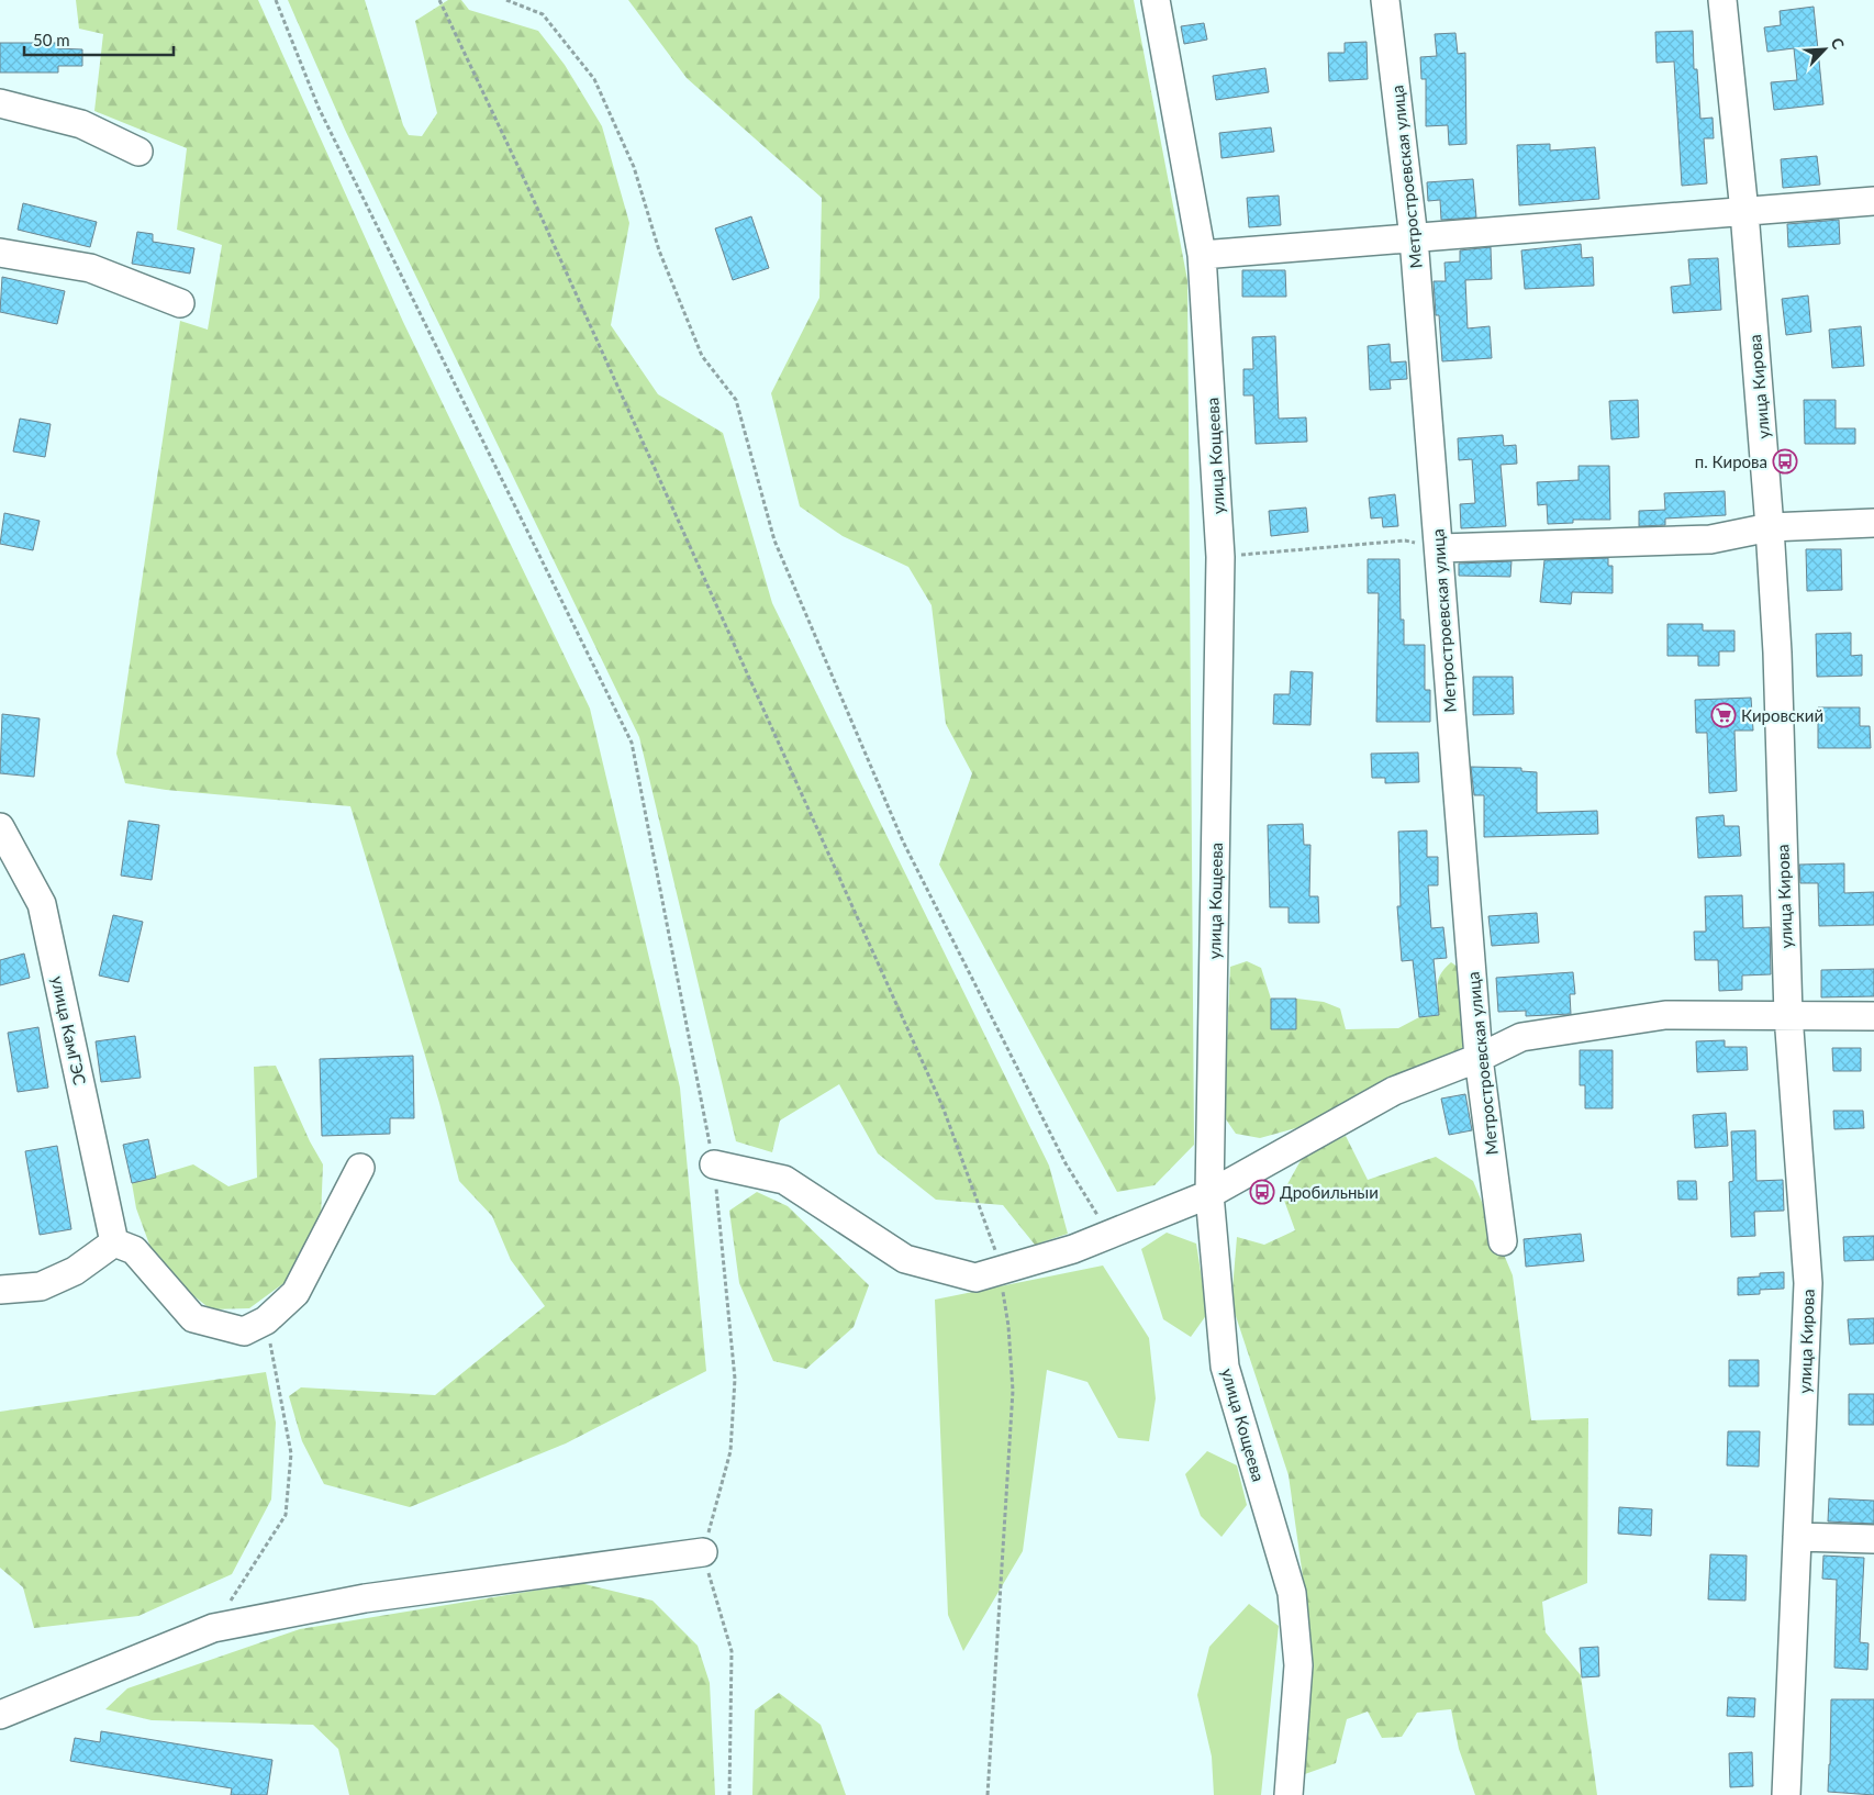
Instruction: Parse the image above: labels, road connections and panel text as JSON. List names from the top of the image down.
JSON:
{
  "streets": {
    "street": [
      "Метростроевская улица",
      "улица Кирова",
      "улица Кощеева",
      "улица КамГЭС"
    ]
  },
  "places": {
    "bus stop": ["п. Кирова", "Дробильныи"],
    "supermarket": ["Кировский"]
  },
  "scale_bar": "50 m",
  "north": "top right"
}
